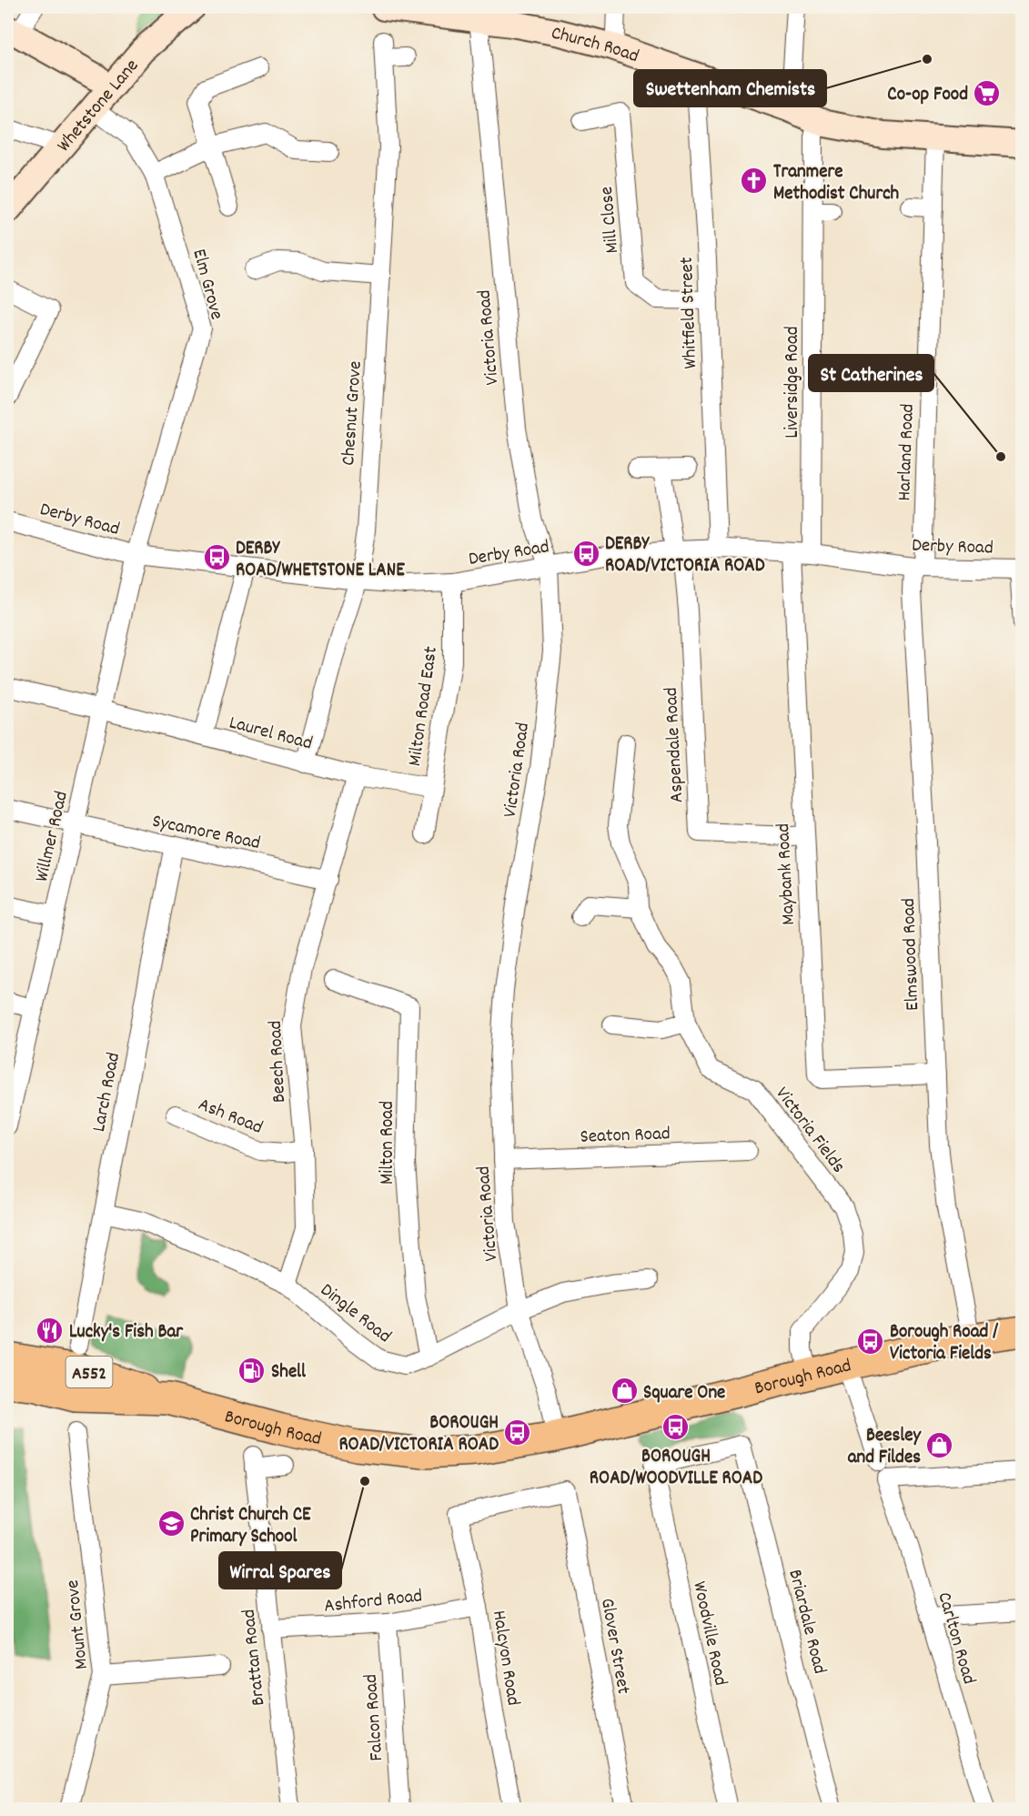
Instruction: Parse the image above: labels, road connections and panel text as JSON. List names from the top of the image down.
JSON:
{
  "streets": {
    "highway": ["A552", "Borough Road"],
    "main road": ["Church Road", "Whetstone Lane"],
    "street": [
      "Mill Close",
      "Elm Grove",
      "Whitfield Street",
      "Victoria Road",
      "Liversidge Road",
      "Chesnut Grove",
      "Harland Road",
      "Derby Road",
      "Milton Road East",
      "Laurel Road",
      "Aspendale Road",
      "Sycamore Road",
      "Willmer Road",
      "Maybank Road",
      "Elmswood Road",
      "Beech Road",
      "Larch Road",
      "Ash Road",
      "Victoria Fields",
      "Seaton Road",
      "Milton Road",
      "Dingle Road",
      "Ashford Road",
      "Briardale Road",
      "Mount Grove",
      "Woodville Road",
      "Carlton Road",
      "Glover Street",
      "Brattan Road",
      "Halcyon Road",
      "Falcon Road"
    ]
  },
  "crossings": [
    ["Church Road", "Whitfield Street"],
    ["Church Road", "Victoria Road"],
    ["Church Road", "Liversidge Road"],
    ["Church Road", "Harland Road"],
    ["Whetstone Lane", "Elm Grove"],
    ["Mill Close", "Whitfield Street"],
    ["Elm Grove", "Derby Road"],
    ["Elm Grove", "Willmer Road"],
    ["Whitfield Street", "Derby Road"],
    ["Victoria Road", "Derby Road"],
    ["Victoria Road", "Seaton Road"],
    ["Victoria Road", "Dingle Road"],
    ["Victoria Road", "Borough Road"],
    ["Liversidge Road", "Derby Road"],
    ["Chesnut Grove", "Derby Road"],
    ["Chesnut Grove", "Laurel Road"],
    ["Harland Road", "Derby Road"],
    ["Harland Road", "Elmswood Road"],
    ["Derby Road", "Milton Road East"],
    ["Derby Road", "Aspendale Road"],
    ["Derby Road", "Willmer Road"],
    ["Derby Road", "Maybank Road"],
    ["Derby Road", "Elmswood Road"],
    ["Milton Road East", "Laurel Road"],
    ["Laurel Road", "Willmer Road"],
    ["Laurel Road", "Beech Road"],
    ["Aspendale Road", "Maybank Road"],
    ["Sycamore Road", "Willmer Road"],
    ["Sycamore Road", "Beech Road"],
    ["Sycamore Road", "Larch Road"],
    ["Maybank Road", "Elmswood Road"],
    ["Elmswood Road", "Borough Road"],
    ["Beech Road", "Ash Road"],
    ["Beech Road", "Dingle Road"],
    ["Larch Road", "Dingle Road"],
    ["Victoria Fields", "Borough Road"],
    ["Milton Road", "Dingle Road"],
    ["A552", "Borough Road"],
    ["Ashford Road", "Brattan Road"],
    ["Ashford Road", "Halcyon Road"],
    ["Ashford Road", "Falcon Road"],
    ["Briardale Road", "Woodville Road"],
    ["Glover Street", "Halcyon Road"]
  ],
  "places": {
    "other": ["Swettenham Chemists", "St Catherines", "Wirral Spares"],
    "supermarket": ["Co-op Food"],
    "church": ["Tranmere Methodist Church"],
    "bus stop": [
      "DERBY ROAD/VICTORIA ROAD",
      "DERBY ROAD/WHETSTONE LANE",
      "Borough Road / Victoria Fields",
      "BOROUGH ROAD/WOODVILLE ROAD",
      "BOROUGH ROAD/VICTORIA ROAD"
    ],
    "restaurant": ["Lucky's Fish Bar"],
    "fuel station": ["Shell"],
    "shop": ["Square One", "Beesley and Fildes"],
    "school or university": ["Christ Church CE Primary School"]
  }
}
